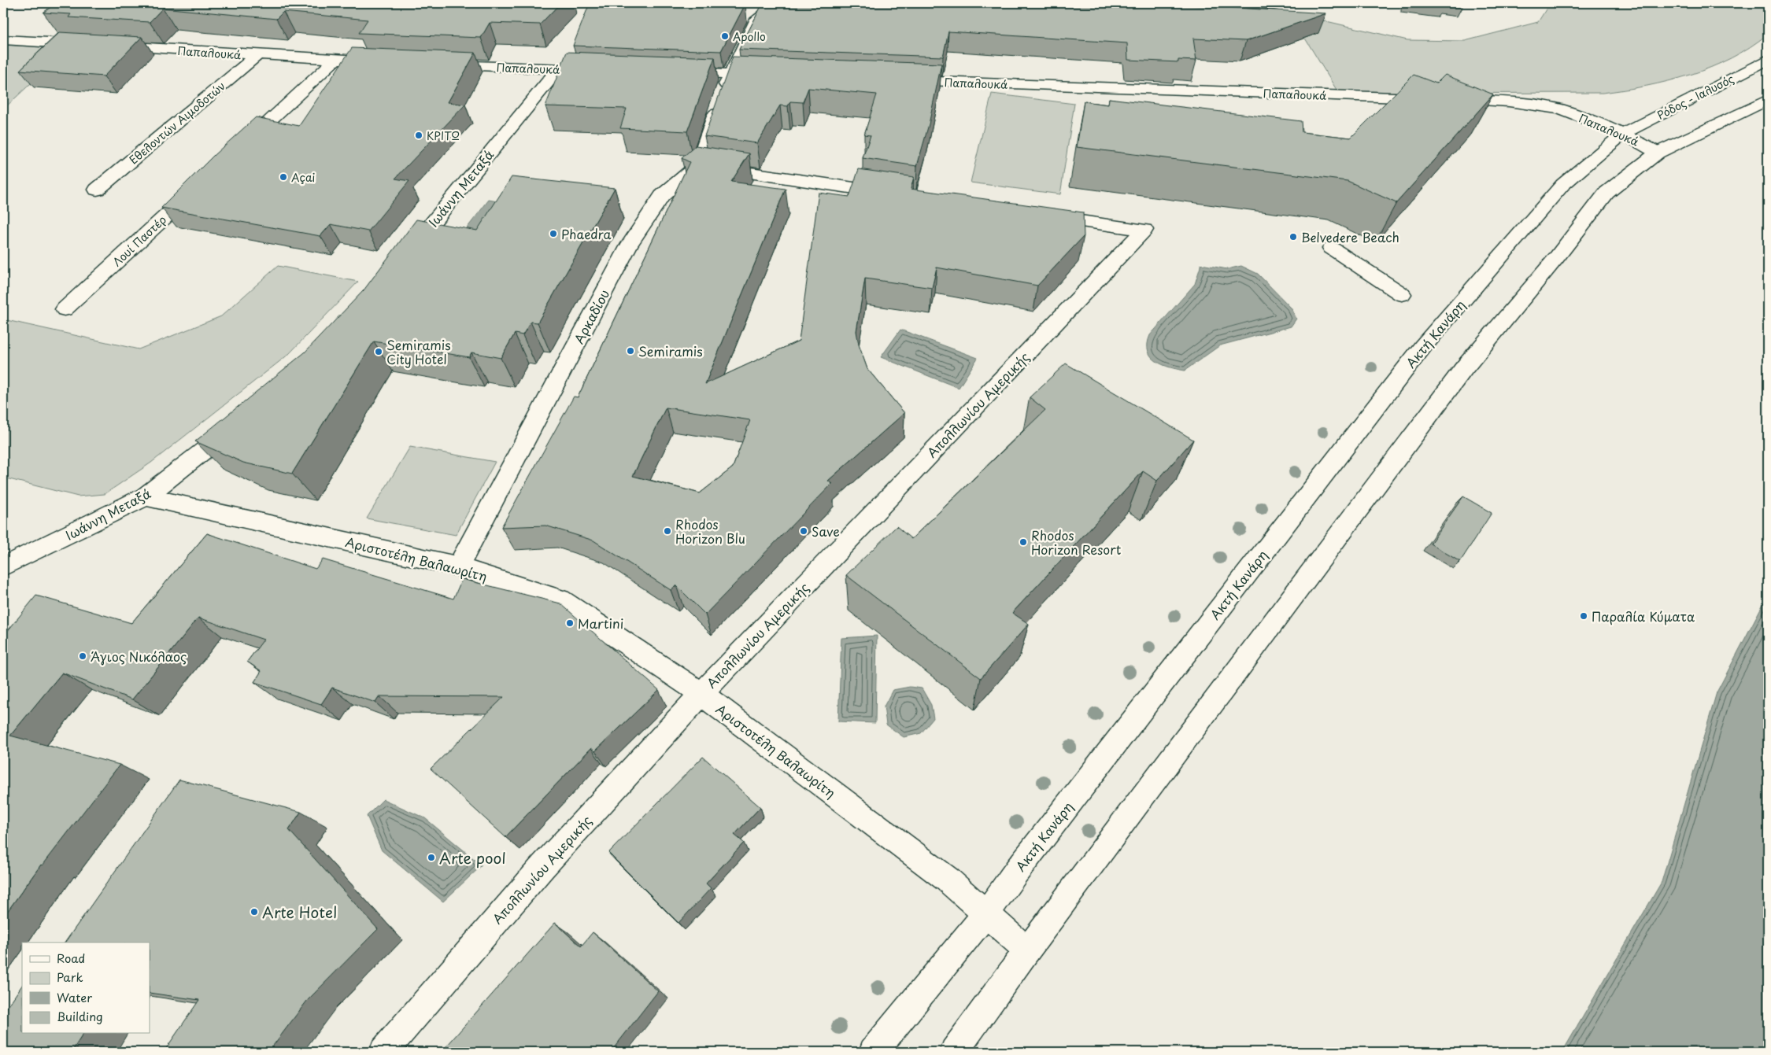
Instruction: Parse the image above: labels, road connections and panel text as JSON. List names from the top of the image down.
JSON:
{
  "streets": {
    "street": [
      "Παπαλουκά",
      "Ρόδος - Ιαλυσός",
      "Εθελοντών Αιμοδοτών",
      "Ιωάννη Μεταξά",
      "Λουί Παστέρ",
      "Αρκαδίου",
      "Ακτή Κανάρη",
      "Απολλωνίου Αμερικής",
      "Αριστοτέλη Βαλαωρίτη"
    ]
  },
  "crossings": [
    ["Παπαλουκά", "Ρόδος - Ιαλυσός"],
    ["Παπαλουκά", "Εθελοντών Αιμοδοτών"],
    ["Παπαλουκά", "Ιωάννη Μεταξά"],
    ["Παπαλουκά", "Ακτή Κανάρη"],
    ["Ρόδος - Ιαλυσός", "Ακτή Κανάρη"],
    ["Ιωάννη Μεταξά", "Αριστοτέλη Βαλαωρίτη"],
    ["Αρκαδίου", "Αριστοτέλη Βαλαωρίτη"],
    ["Ακτή Κανάρη", "Αριστοτέλη Βαλαωρίτη"],
    ["Απολλωνίου Αμερικής", "Αριστοτέλη Βαλαωρίτη"]
  ],
  "places": [
    "Apollo",
    "ΚΡΙΤΩ",
    "Açai",
    "Phaedra",
    "Belvedere Beach",
    "Semiramis",
    "Semiramis City Hotel",
    "Rhodos Horizon Blu",
    "Save",
    "Rhodos Horizon Resort",
    "Παραλία Κύματα",
    "Martini",
    "Άγιος Νικόλαος",
    "Arte pool",
    "Arte Hotel"
  ],
  "legend": [
    "Road",
    "Park",
    "Water",
    "Building"
  ]
}
